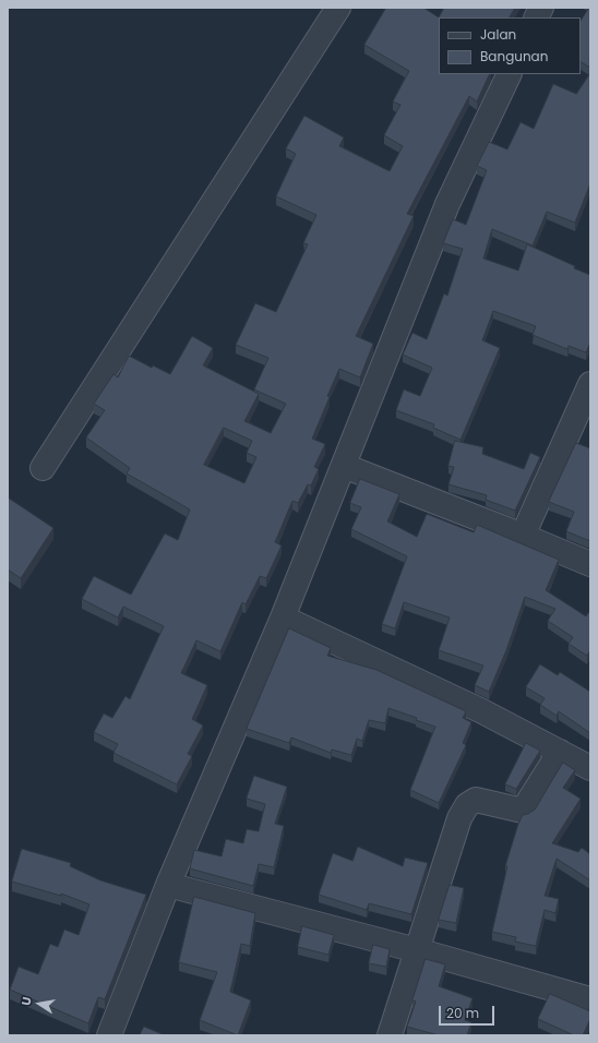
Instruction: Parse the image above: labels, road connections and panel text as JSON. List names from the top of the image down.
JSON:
{
  "legend": ["Jalan", "Bangunan"],
  "scale_bar": "20 m",
  "north": "left"
}
